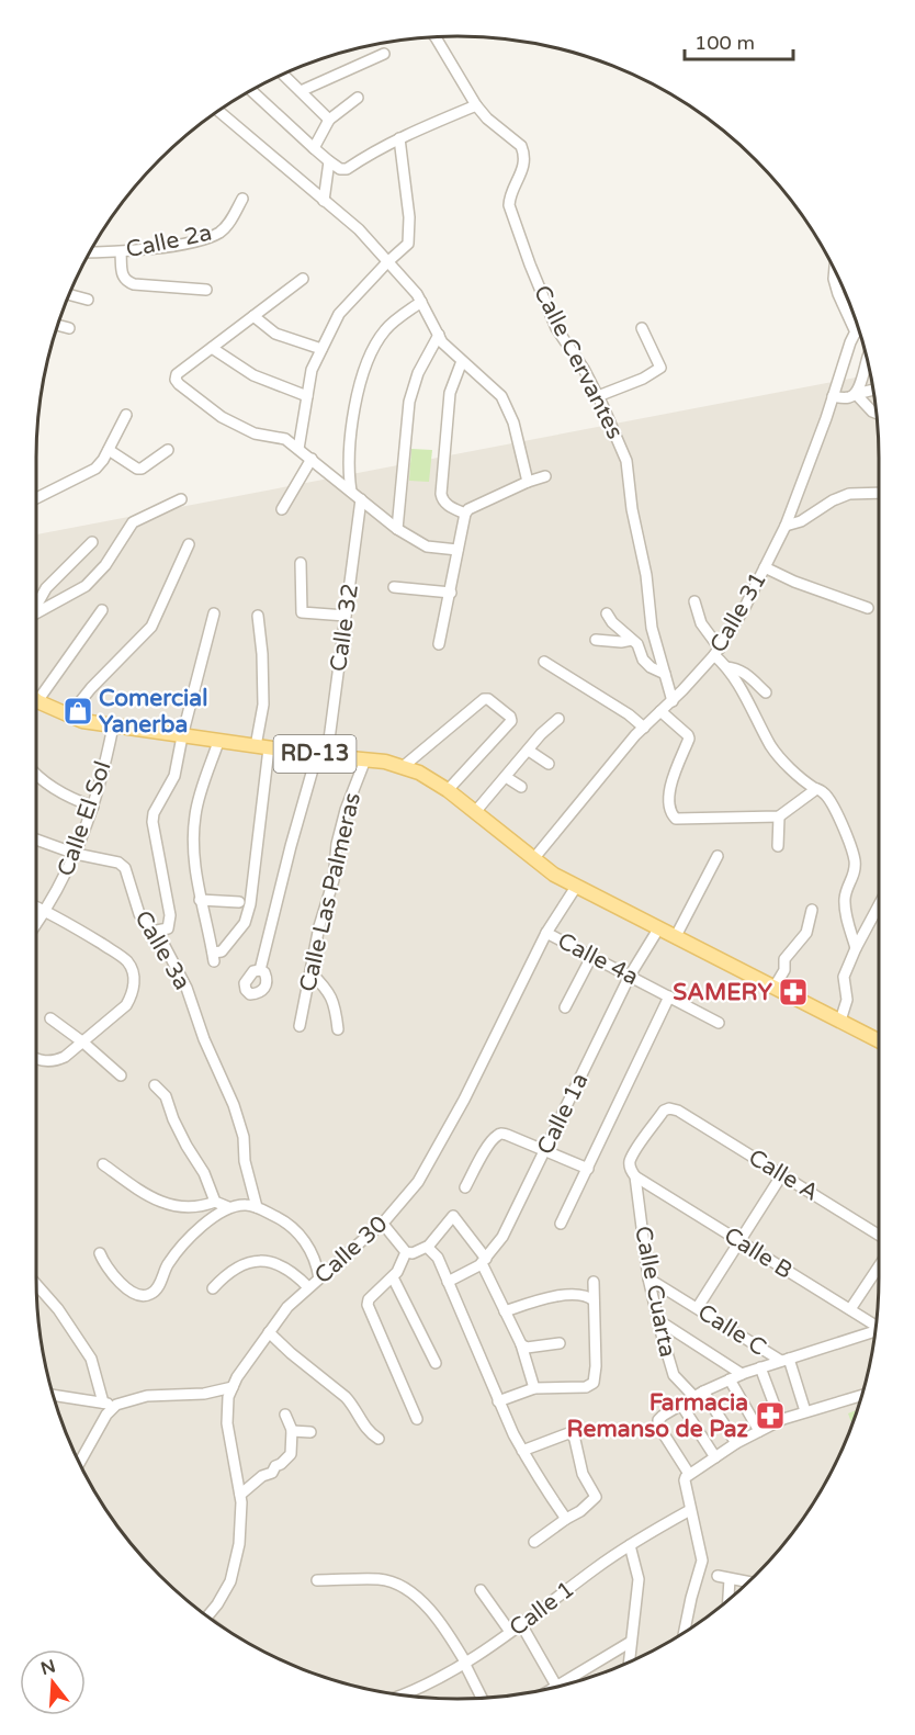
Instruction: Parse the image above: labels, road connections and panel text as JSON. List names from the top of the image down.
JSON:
{
  "streets": {
    "main road": ["RD-13"],
    "street": [
      "Calle 2a",
      "Calle Cervantes",
      "Calle 31",
      "Calle 32",
      "Calle El Sol",
      "Calle Las Palmeras",
      "Calle 3a",
      "Calle 4a",
      "Calle 1a",
      "Calle A",
      "Calle 30",
      "Calle B",
      "Calle Cuarta",
      "Calle C",
      "Calle 1"
    ]
  },
  "crossings": [
    ["Calle Cervantes", "Calle 31"],
    ["Calle 31", "RD-13"],
    ["Calle 32", "RD-13"],
    ["RD-13", "Calle El Sol"],
    ["RD-13", "Calle Las Palmeras"],
    ["RD-13", "Calle 1a"],
    ["RD-13", "Calle 30"],
    ["Calle El Sol", "Calle 3a"],
    ["Calle 4a", "Calle 1a"],
    ["Calle 4a", "Calle 30"],
    ["Calle A", "Calle Cuarta"],
    ["Calle B", "Calle Cuarta"],
    ["Calle Cuarta", "Calle C"]
  ],
  "places": {
    "shop": ["Comercial Yanerba"],
    "pharmacy": ["SAMERY", "Farmacia Remanso de Paz"]
  },
  "scale_bar": "100 m",
  "north": "top"
}
